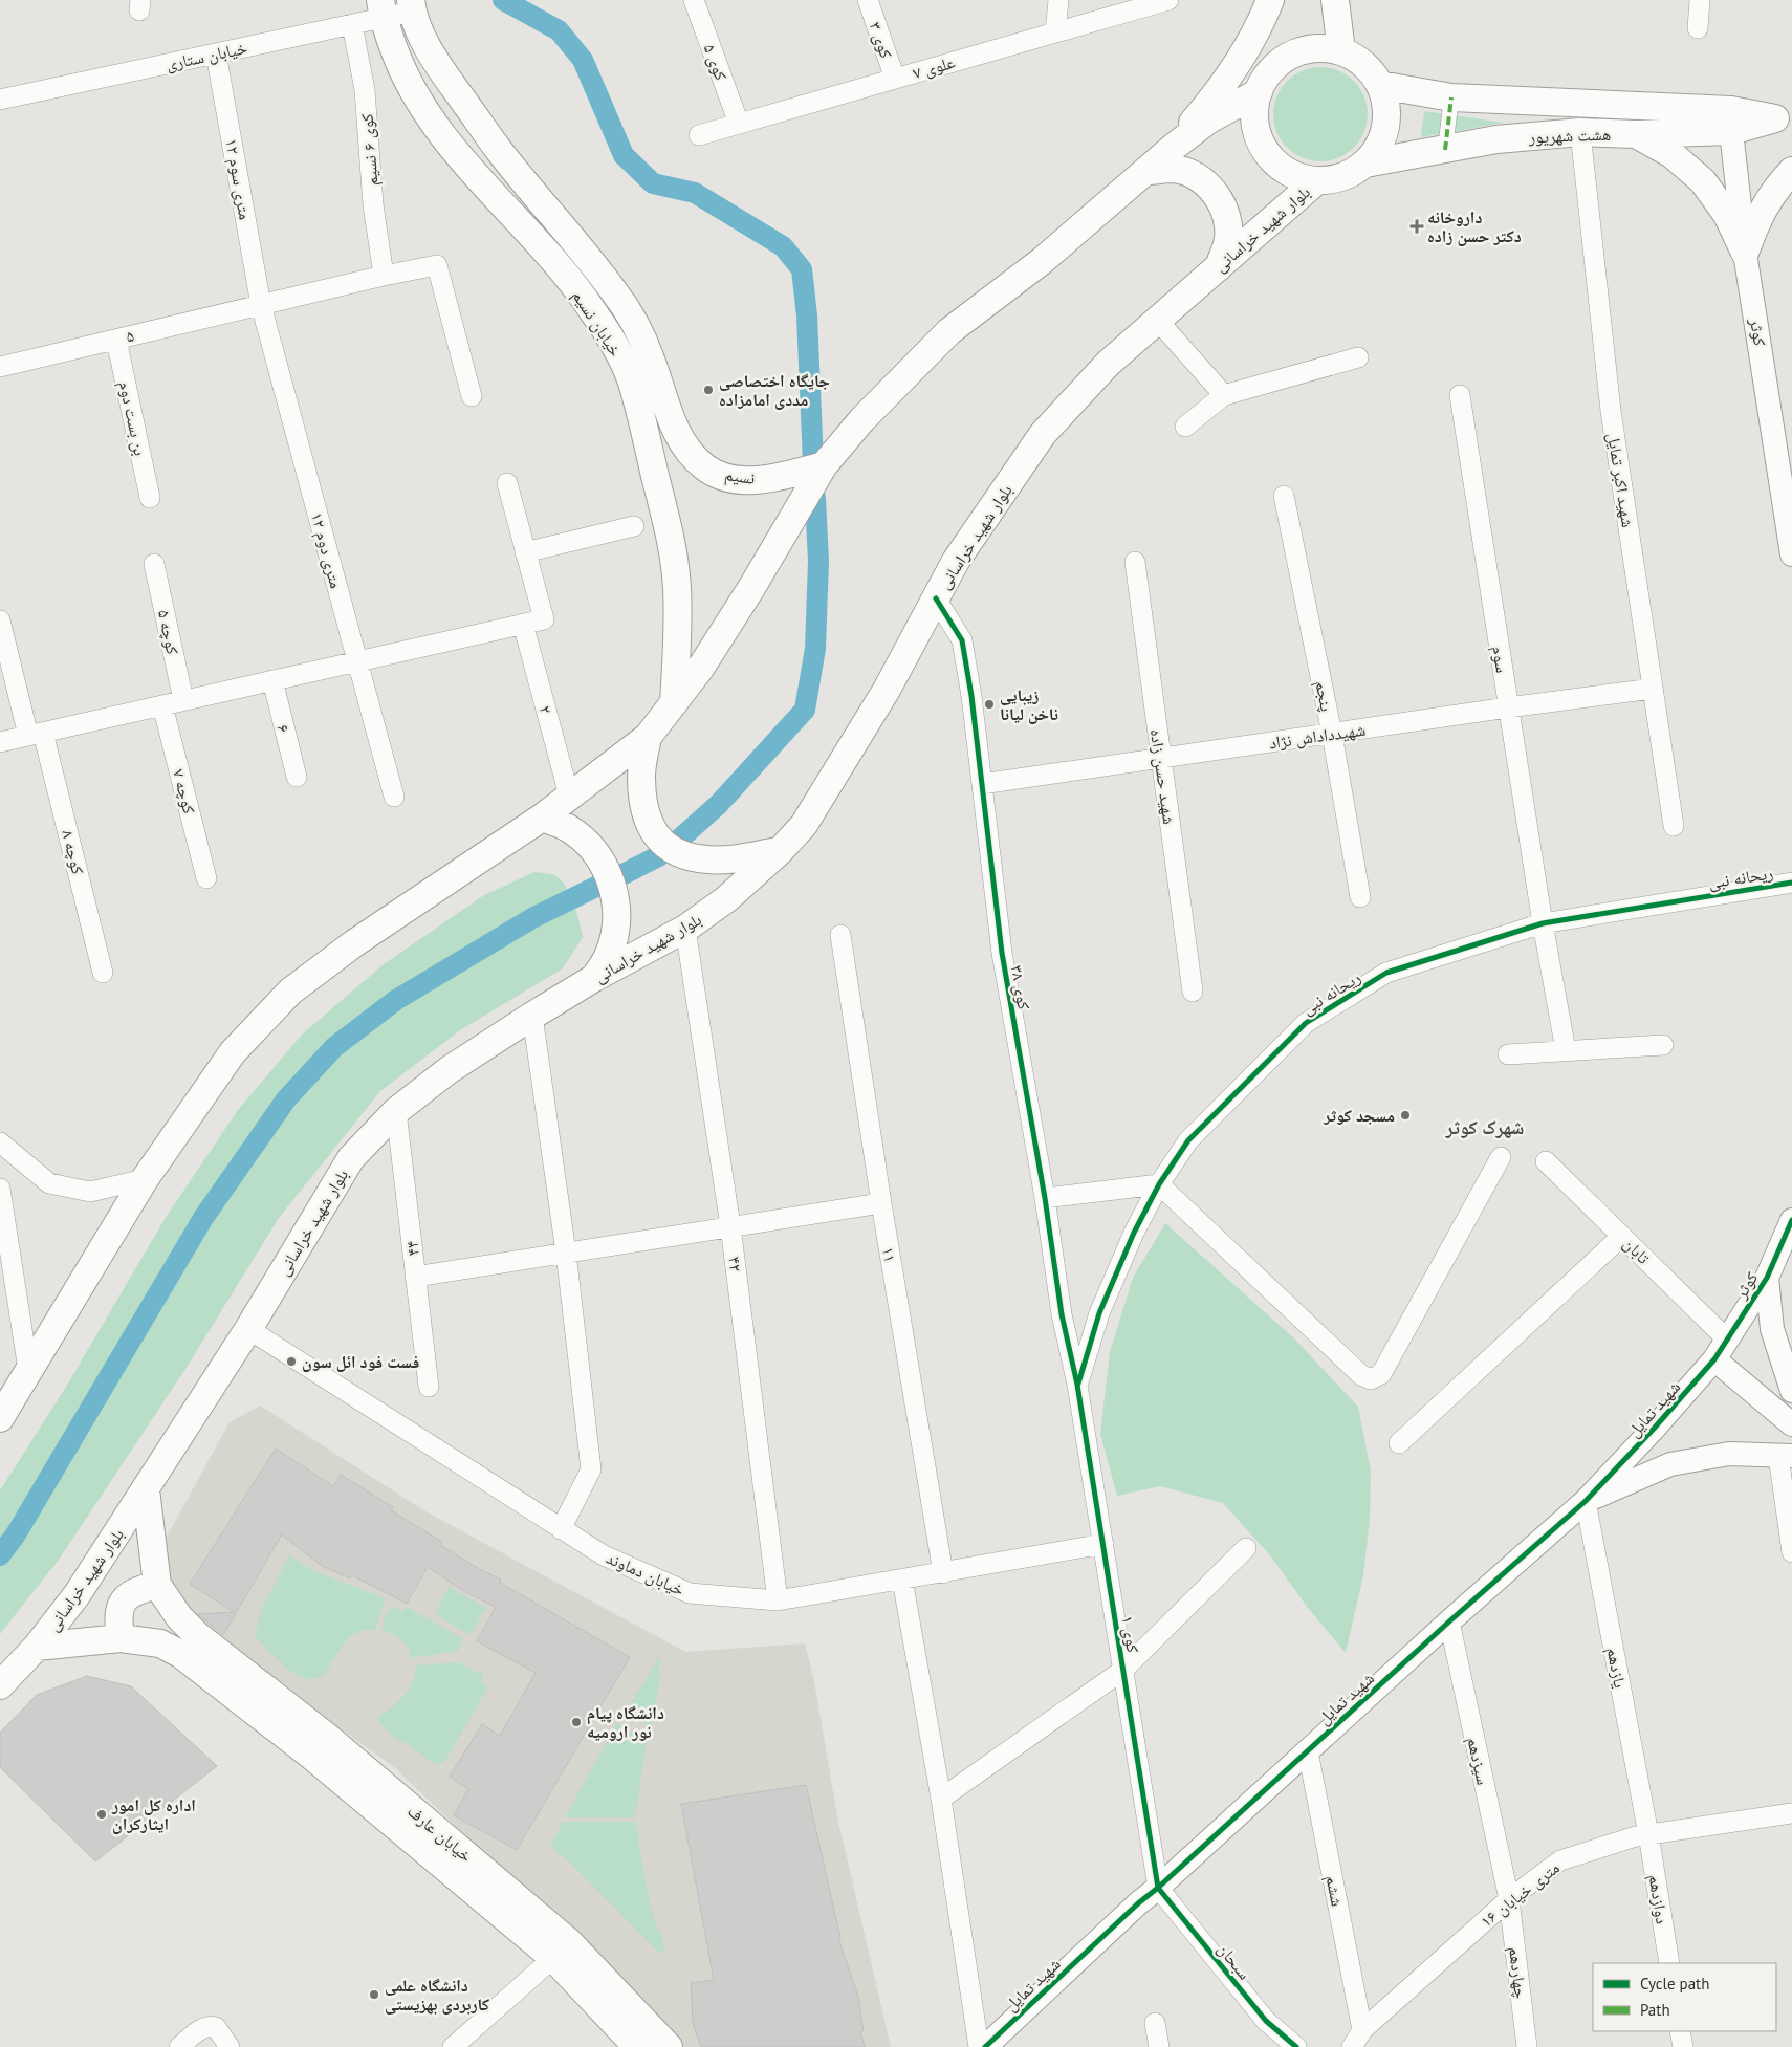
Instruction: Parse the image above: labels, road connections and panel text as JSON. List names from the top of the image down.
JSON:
{
  "streets": {
    "main road": [
      "هشت شهریور",
      "بلوار شهید خراسانی",
      "خیابان نسیم",
      "نسیم",
      "خیابان عارف"
    ],
    "street": [
      "کوی ۳",
      "خیابان ستاری",
      "کوی ۵",
      "علوی ۷",
      "کوی ۶ نسیم",
      "۱۲ متری سوم",
      "کوثر",
      "۵",
      "بن بست دوم",
      "شهید اکبر تمایل",
      "۱۲ متری دوم",
      "کوچه ۵",
      "سوم",
      "پنجم",
      "۲",
      "۶",
      "شهیدداداش نژاد",
      "شهید حسن زاده",
      "کوچه ۷",
      "کوچه ۸",
      "ریحانه نبی",
      "کوی ۳۸",
      "۴۴",
      "تابان",
      "۱۱",
      "۴۲",
      "شهید تمایل",
      "خیابان دماوند",
      "کوی ۱",
      "یازدهم",
      "سیزدهم",
      "ششم",
      "۱۶ متری خیابان",
      "دوازدهم",
      "سبحان",
      "چهاردهم"
    ]
  },
  "crossings": [
    ["کوی ۳", "علوی ۷"],
    ["خیابان ستاری", "کوی ۶ نسیم"],
    ["خیابان ستاری", "۱۲ متری سوم"],
    ["خیابان ستاری", "خیابان نسیم"],
    ["کوی ۵", "علوی ۷"],
    ["هشت شهریور", "بلوار شهید خراسانی"],
    ["هشت شهریور", "کوثر"],
    ["هشت شهریور", "شهید اکبر تمایل"],
    ["کوی ۶ نسیم", "۵"],
    ["۱۲ متری سوم", "۵"],
    ["۱۲ متری سوم", "۱۲ متری دوم"],
    ["بلوار شهید خراسانی", "کوی ۳۸"],
    ["بلوار شهید خراسانی", "۴۴"],
    ["بلوار شهید خراسانی", "۴۲"],
    ["بلوار شهید خراسانی", "خیابان دماوند"],
    ["خیابان نسیم", "نسیم"],
    ["کوثر", "تابان"],
    ["کوثر", "شهید تمایل"],
    ["۵", "بن بست دوم"],
    ["۵", "۱۲ متری دوم"],
    ["شهید اکبر تمایل", "شهیدداداش نژاد"],
    ["سوم", "شهیدداداش نژاد"],
    ["سوم", "ریحانه نبی"],
    ["پنجم", "شهیدداداش نژاد"],
    ["شهیدداداش نژاد", "شهید حسن زاده"],
    ["شهیدداداش نژاد", "کوی ۳۸"],
    ["ریحانه نبی", "کوی ۳۸"],
    ["ریحانه نبی", "کوی ۱"],
    ["کوی ۳۸", "کوی ۱"],
    ["۱۱", "خیابان دماوند"],
    ["۴۲", "خیابان دماوند"],
    ["شهید تمایل", "کوی ۱"],
    ["شهید تمایل", "یازدهم"],
    ["شهید تمایل", "سیزدهم"],
    ["شهید تمایل", "ششم"],
    ["شهید تمایل", "سبحان"],
    ["خیابان دماوند", "کوی ۱"],
    ["کوی ۱", "سبحان"],
    ["یازدهم", "۱۶ متری خیابان"],
    ["یازدهم", "دوازدهم"],
    ["سیزدهم", "۱۶ متری خیابان"],
    ["سیزدهم", "چهاردهم"],
    ["ششم", "۱۶ متری خیابان"],
    ["۱۶ متری خیابان", "دوازدهم"],
    ["۱۶ متری خیابان", "چهاردهم"]
  ],
  "districts": ["شهرک کوثر"],
  "places": {
    "health": ["داروخانه دکتر حسن زاده"],
    "other": [
      "جایگاه اختصاصی مددی امامزاده",
      "زیبایی ناخن لیانا",
      "مسجد کوثر",
      "فست فود ائل سون",
      "دانشگاه پیام نور ارومیه",
      "اداره کل امور ایثارکران",
      "دانشگاه علمی کاربردی بهزیستی"
    ]
  },
  "legend": ["Cycle path", "Path"]
}
